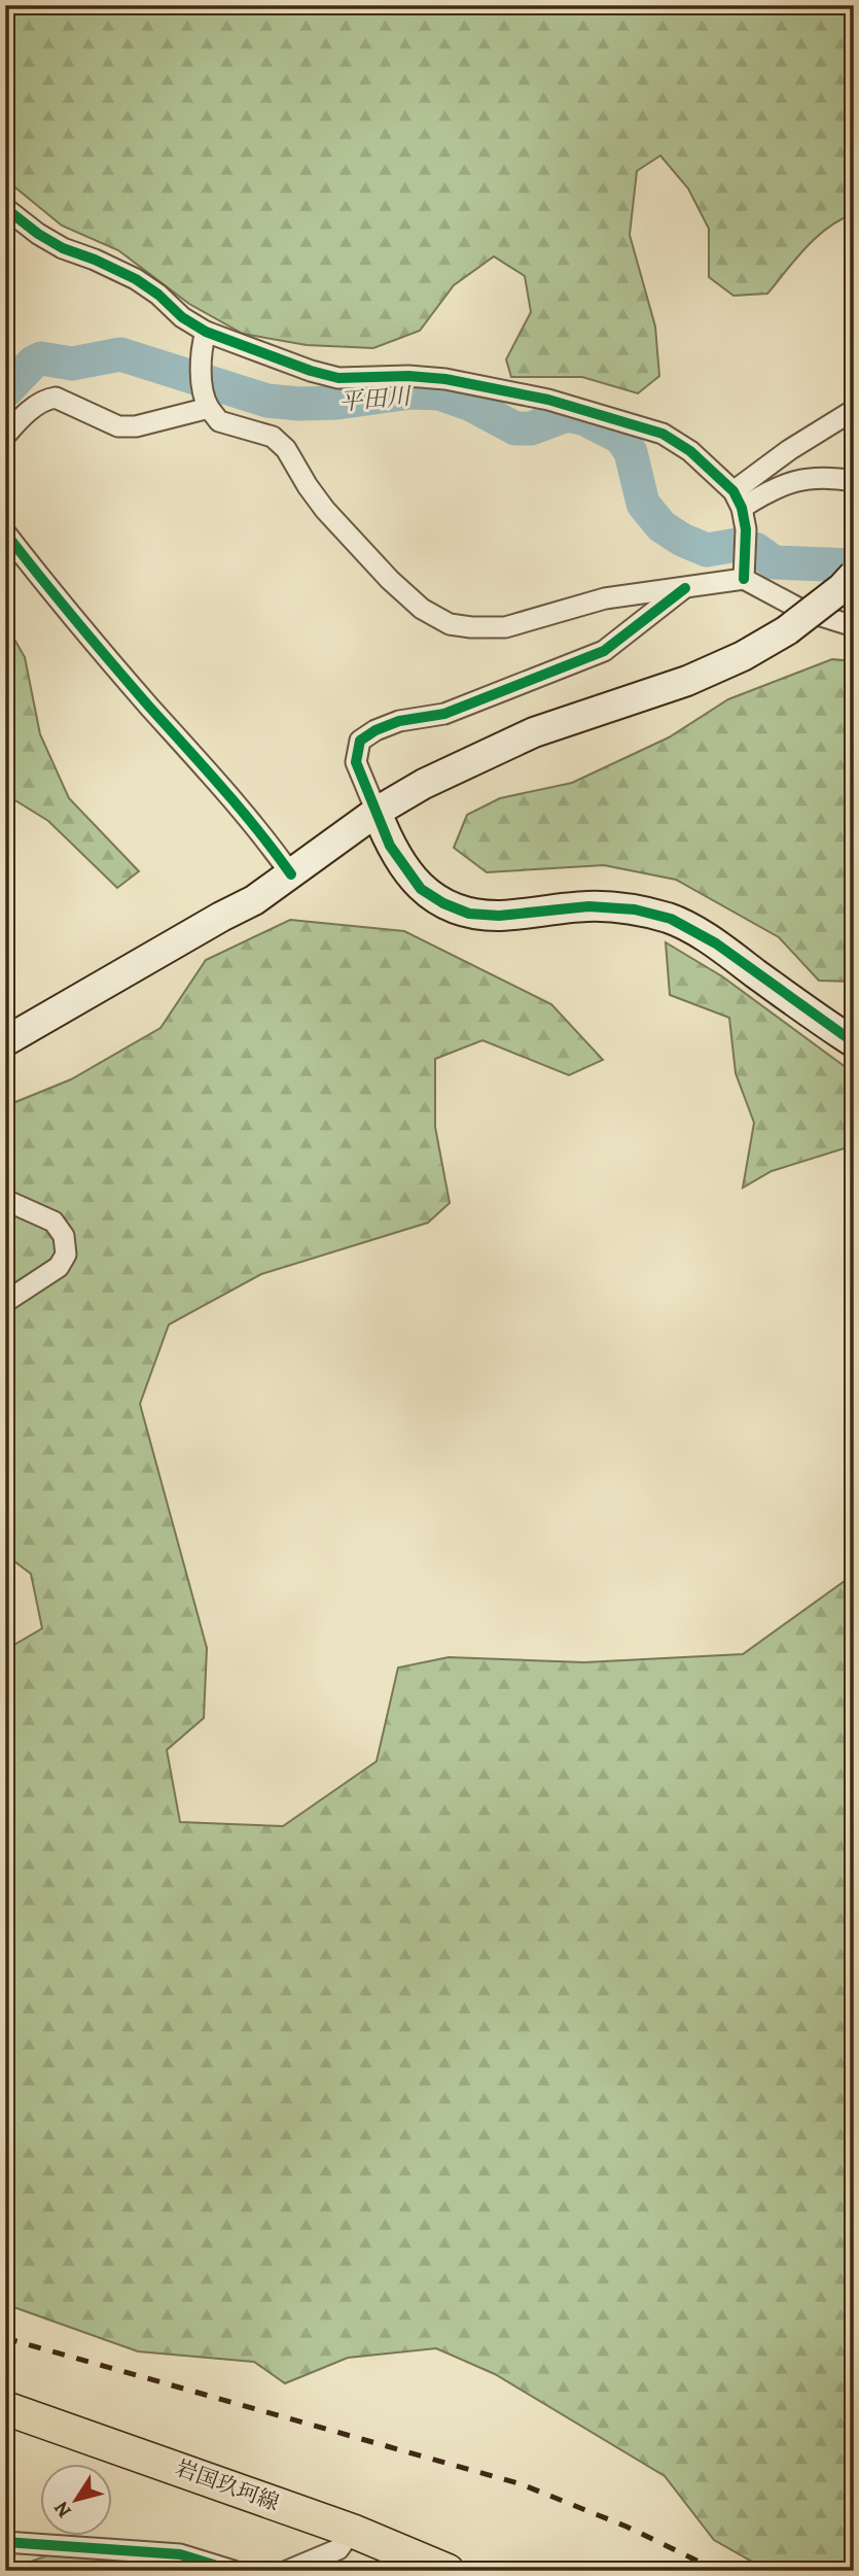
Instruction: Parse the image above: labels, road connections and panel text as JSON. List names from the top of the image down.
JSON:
{
  "streets": {
    "main road": ["岩国玖珂線"]
  },
  "water": ["平田川"],
  "north": "bottom left"
}
